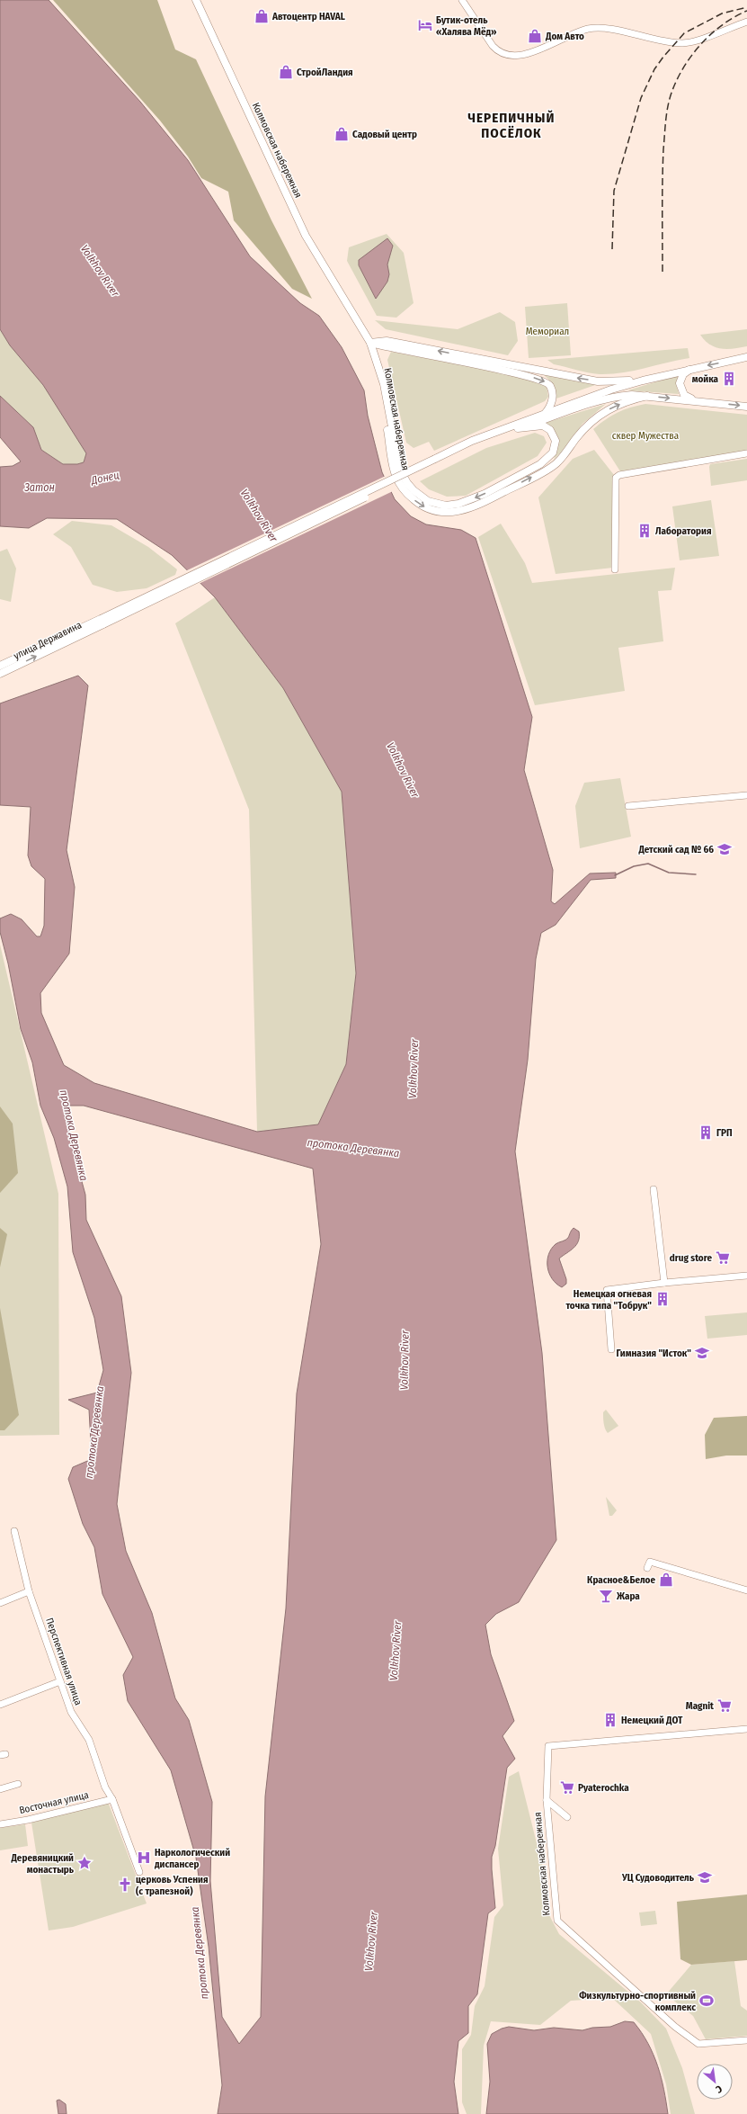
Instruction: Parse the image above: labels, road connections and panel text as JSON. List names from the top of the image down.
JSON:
{
  "streets": {
    "main road": ["Колмовская набережная", "улица Державина"],
    "street": ["Перспективная улица", "Восточная улица"]
  },
  "crossings": [
    ["Перспективная улица", "Восточная улица"]
  ],
  "districts": ["ЧЕРЕПИЧНЫЙ ПОСЁЛОК"],
  "water": [
    "Volkhov River",
    "Донец",
    "Затон",
    "протока Деревянка"
  ],
  "parks": ["Мемориал", "сквер Мужества"],
  "places": {
    "shop": [
      "Автоцентр HAVAL",
      "Дом Авто",
      "СтройЛандия",
      "Садовый центр",
      "Красное&Белое"
    ],
    "hotel": ["Бутик-отель «Халява Мёд»"],
    "building": [
      "мойка",
      "Лаборатория",
      "ГРП",
      "Немецкая огневая точка типа \"Тобрук\"",
      "Немецкий ДОТ"
    ],
    "school or university": ["Детский сад № 66", "Гимназия \"Исток\"", "УЦ Судоводитель"],
    "supermarket": ["drug store", "Magnit", "Pyaterochka"],
    "bar": ["Жара"],
    "hospital": ["Наркологический диспансер"],
    "place": ["Деревяницкий монастырь"],
    "church": ["церковь Успения (с трапезной)"],
    "sports": ["Физкультурно-спортивный комплекс"]
  },
  "north": "bottom right"
}
